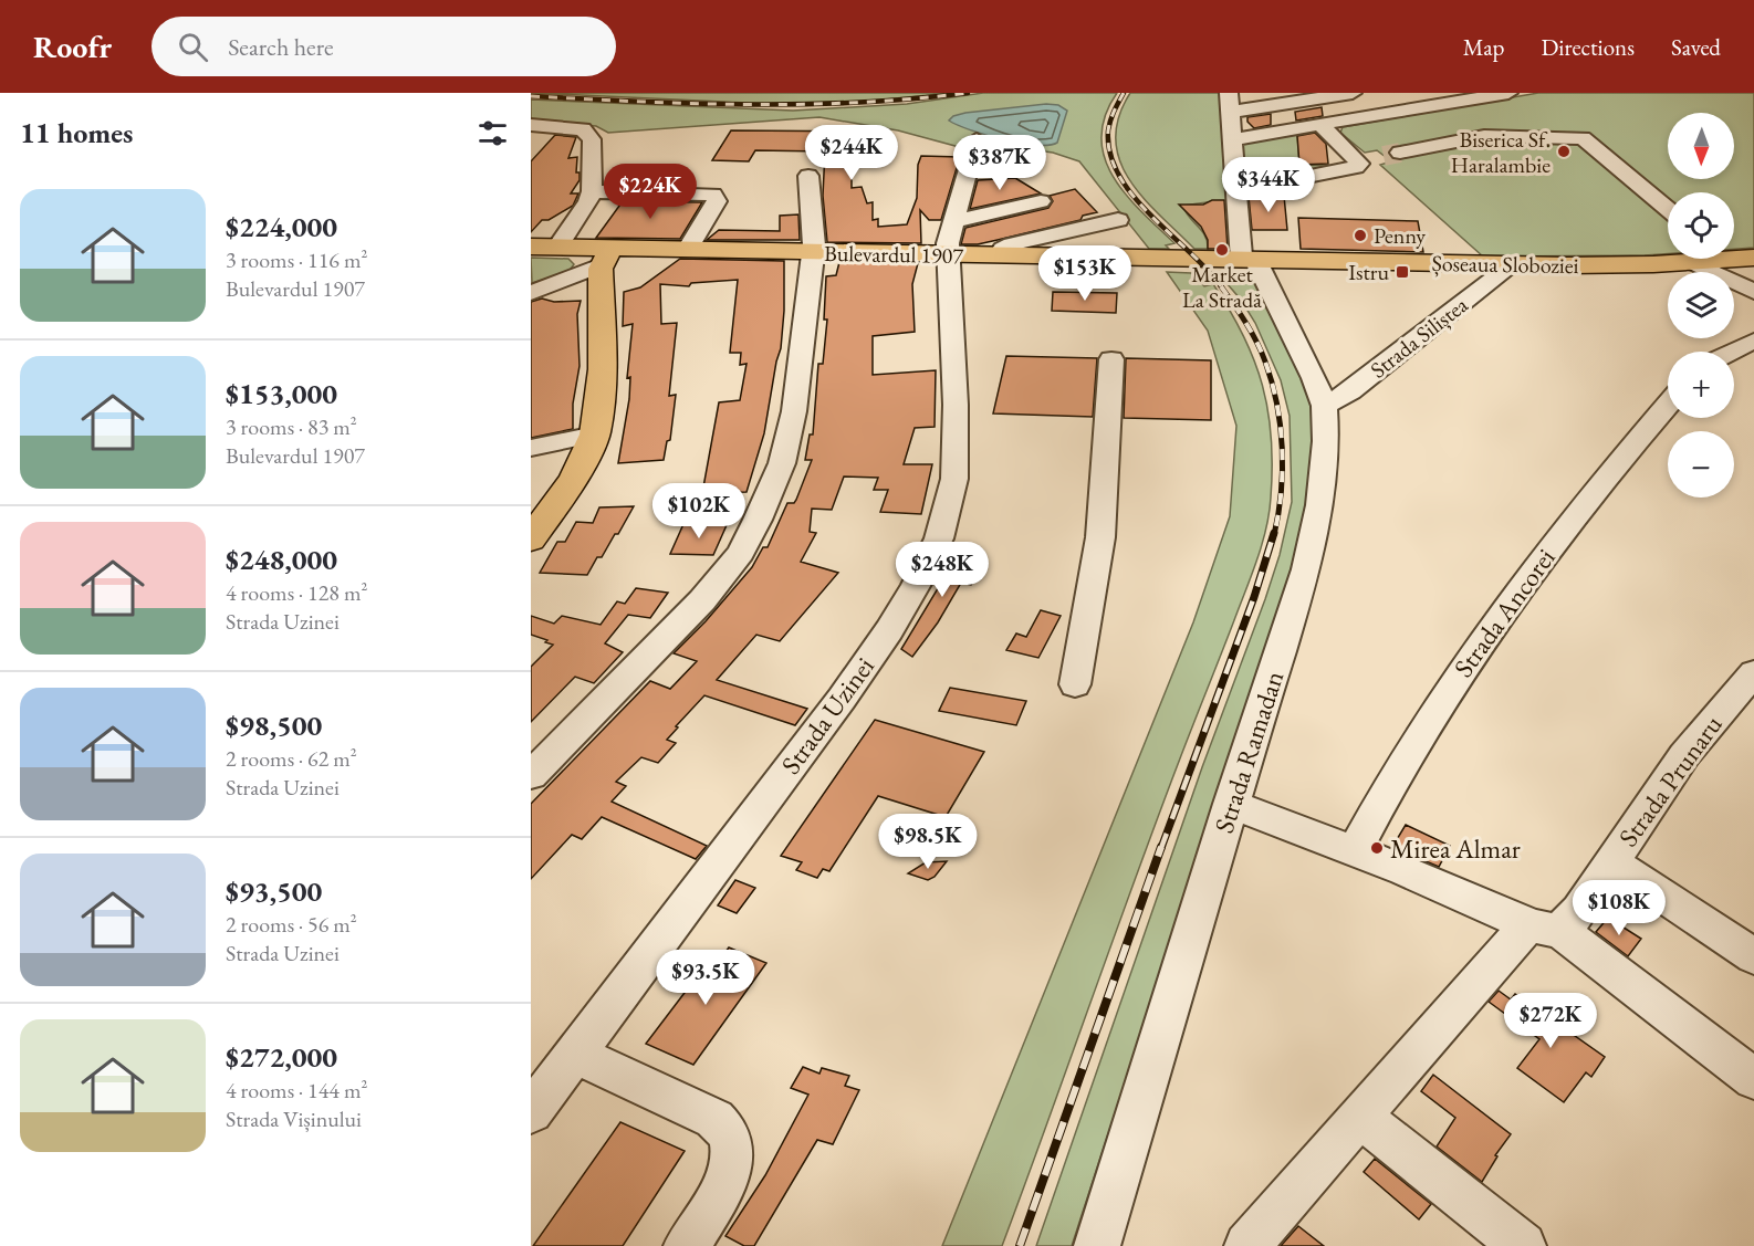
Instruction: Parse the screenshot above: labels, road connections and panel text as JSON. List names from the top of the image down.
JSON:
{
  "streets": {
    "main road": ["Bulevardul 1907", "Șoseaua Sloboziei"],
    "street": [
      "Strada Siliștea",
      "Strada Ancorei",
      "Strada Uzinei",
      "Strada Ramadan",
      "Strada Prunaru"
    ]
  },
  "crossings": [
    ["Bulevardul 1907", "Șoseaua Sloboziei"],
    ["Bulevardul 1907", "Strada Uzinei"],
    ["Bulevardul 1907", "Strada Ramadan"],
    ["Șoseaua Sloboziei", "Strada Siliștea"],
    ["Șoseaua Sloboziei", "Strada Ramadan"],
    ["Strada Siliștea", "Strada Ramadan"]
  ],
  "places": {
    "other": [
      "Biserica Sf. Haralambie",
      "Penny",
      "Market La Stradă",
      "Mirea Almar"
    ],
    "transit": ["Istru"]
  },
  "north": "bottom",
  "page": {
    "header": "Roofr",
    "search": "Search here",
    "nav": ["Map", "Directions", "Saved"],
    "heading": "11 homes",
    "map_buttons": ["+", "−"],
    "price": [
      "$244K",
      "$387K",
      "$344K",
      "$224K",
      "$153K",
      "$102K",
      "$248K",
      "$98.5K",
      "$108K",
      "$93.5K",
      "$272K"
    ],
    "list": [
      {
        "name": "$224,000",
        "note": "3 rooms · 116 m² · Bulevardul 1907"
      },
      {
        "name": "$153,000",
        "note": "3 rooms · 83 m² · Bulevardul 1907"
      },
      {
        "name": "$248,000",
        "note": "4 rooms · 128 m² · Strada Uzinei"
      },
      {
        "name": "$98,500",
        "note": "2 rooms · 62 m² · Strada Uzinei"
      },
      {
        "name": "$93,500",
        "note": "2 rooms · 56 m² · Strada Uzinei"
      },
      {
        "name": "$272,000",
        "note": "4 rooms · 144 m² · Strada Vișinului"
      }
    ]
  }
}
